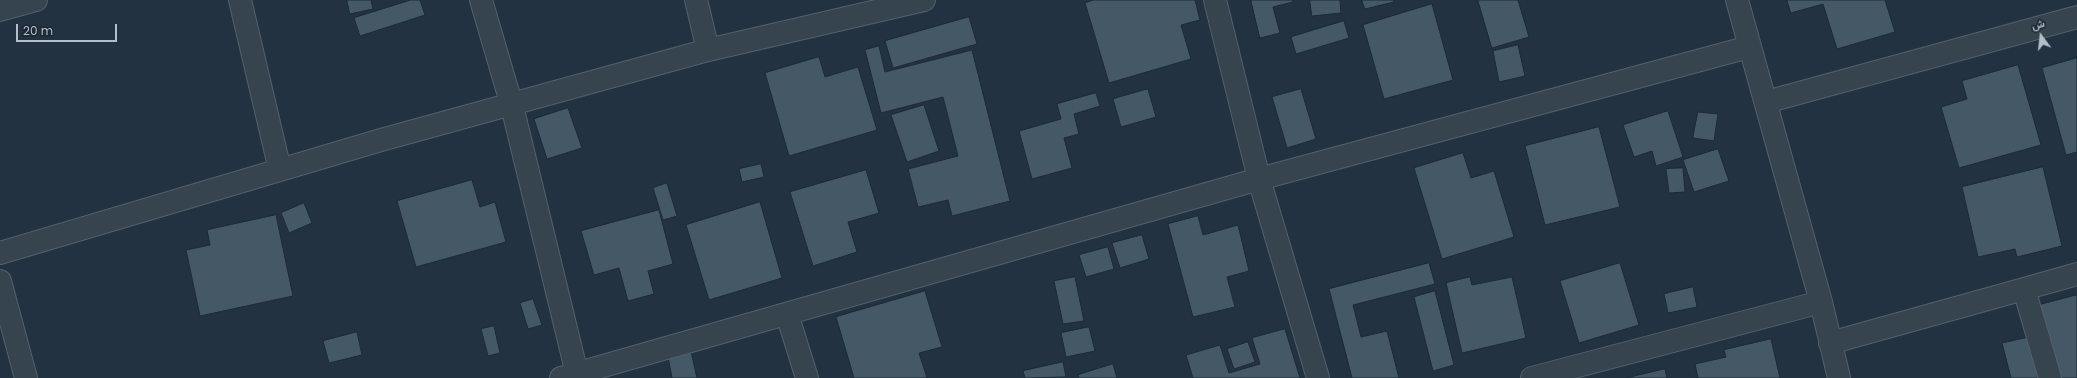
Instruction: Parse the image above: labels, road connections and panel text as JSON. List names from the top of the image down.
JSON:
{
  "scale_bar": "20 m",
  "north": "top"
}
